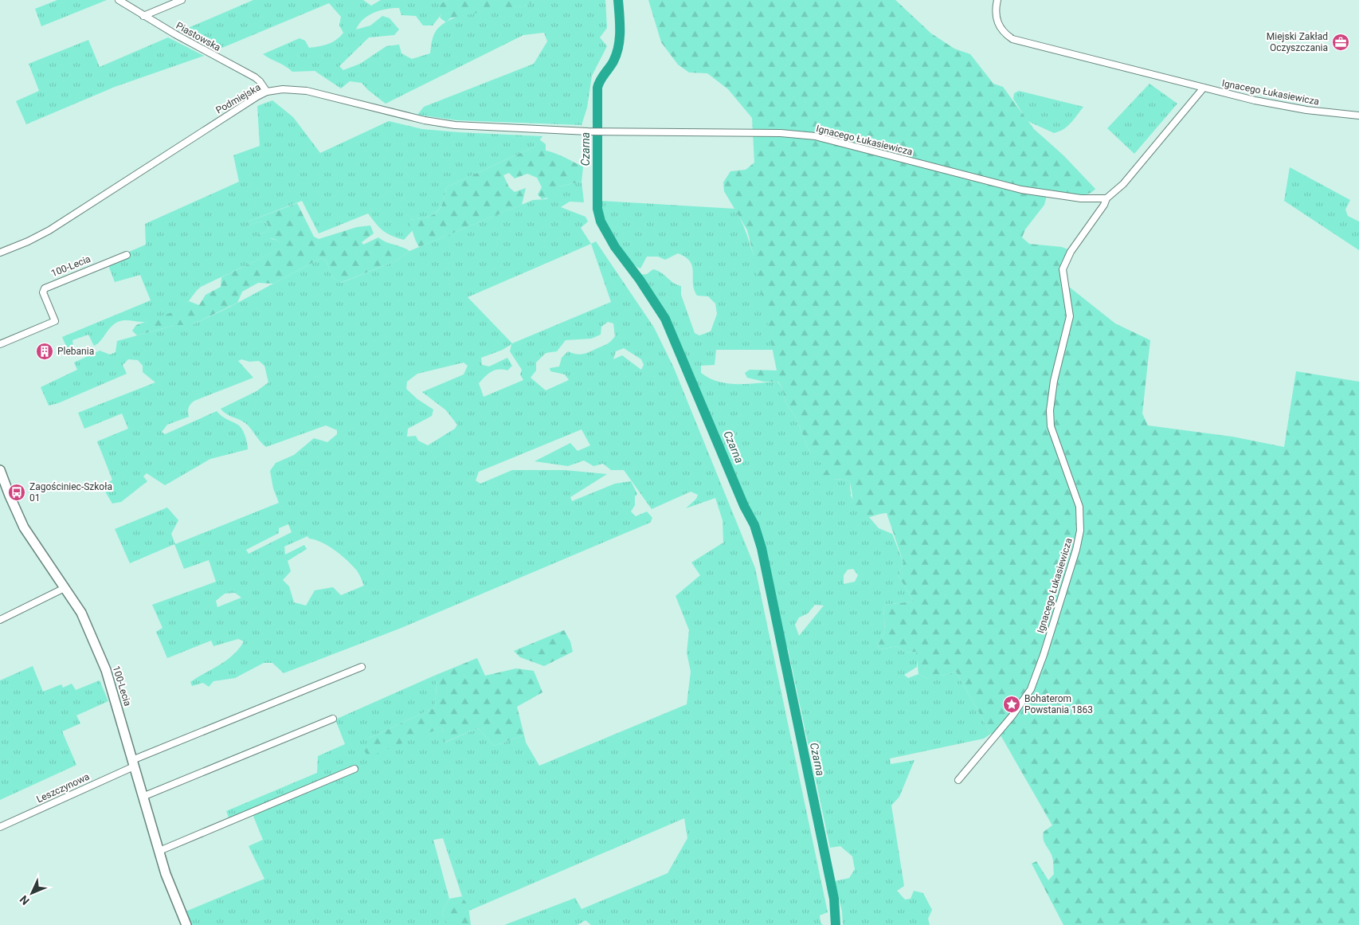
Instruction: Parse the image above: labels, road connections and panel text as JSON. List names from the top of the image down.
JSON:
{
  "streets": {
    "street": [
      "Piastowska",
      "Ignacego Łukasiewicza",
      "Podmiejska",
      "100-Lecia",
      "Leszczynowa"
    ]
  },
  "crossings": [
    ["Piastowska", "Podmiejska"],
    ["Ignacego Łukasiewicza", "Podmiejska"],
    ["100-Lecia", "Leszczynowa"]
  ],
  "water": ["Czarna"],
  "places": {
    "office": ["Miejski Zakład Oczyszczania"],
    "building": ["Plebania"],
    "bus stop": ["Zagościniec-Szkoła 01"],
    "place": ["Bohaterom Powstania 1863"]
  },
  "north": "bottom left"
}
